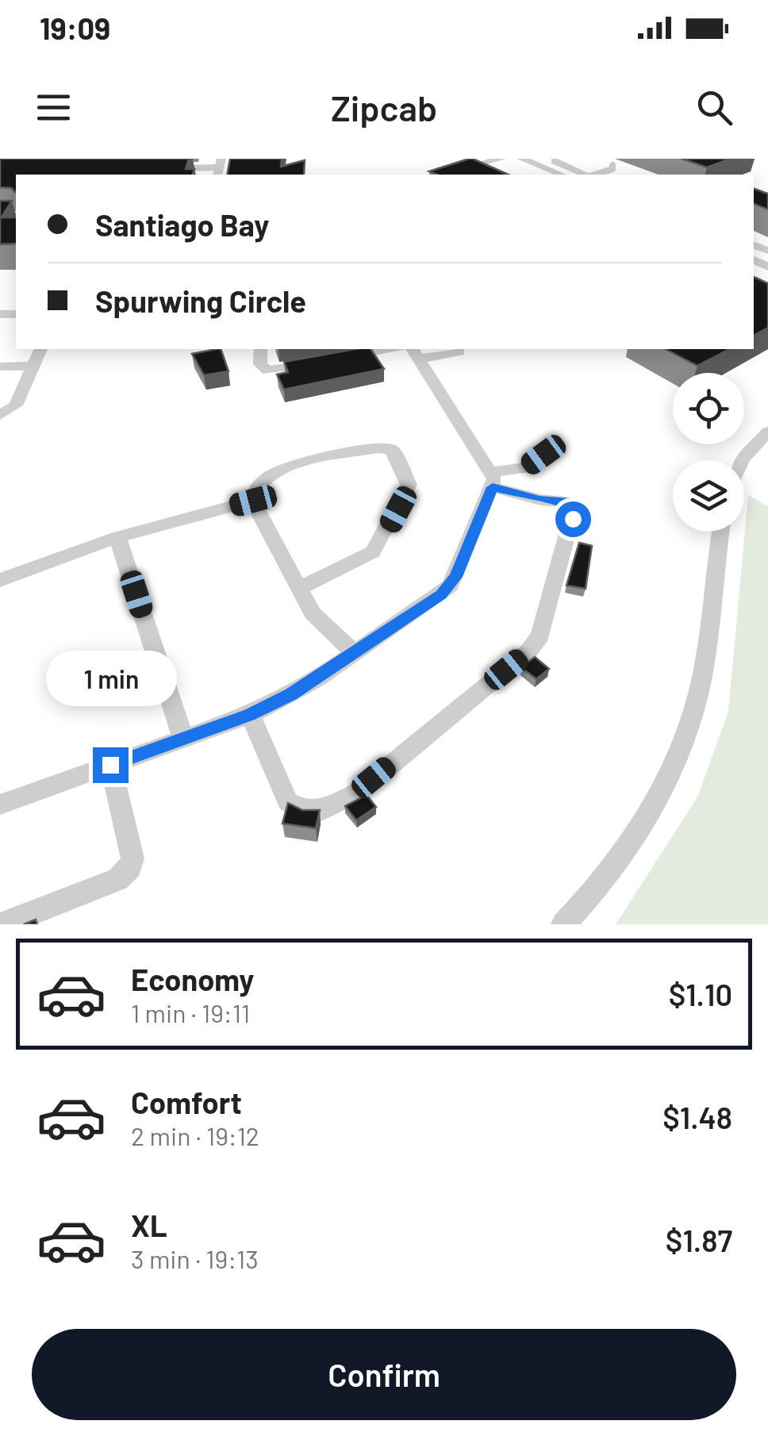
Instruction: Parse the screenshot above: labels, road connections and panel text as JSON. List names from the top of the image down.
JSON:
{
  "page": {
    "status": "19:09",
    "header": "Zipcab",
    "banner": ["Santiago Bay", "Spurwing Circle"],
    "bubble": "1 min",
    "list": [
      {
        "name": "Economy",
        "note": "1 min · 19:11",
        "value": "$1.10"
      },
      {
        "name": "Comfort",
        "note": "2 min · 19:12",
        "value": "$1.48"
      },
      {
        "name": "XL",
        "note": "3 min · 19:13",
        "value": "$1.87"
      }
    ],
    "buttons": "Confirm"
  }
}
